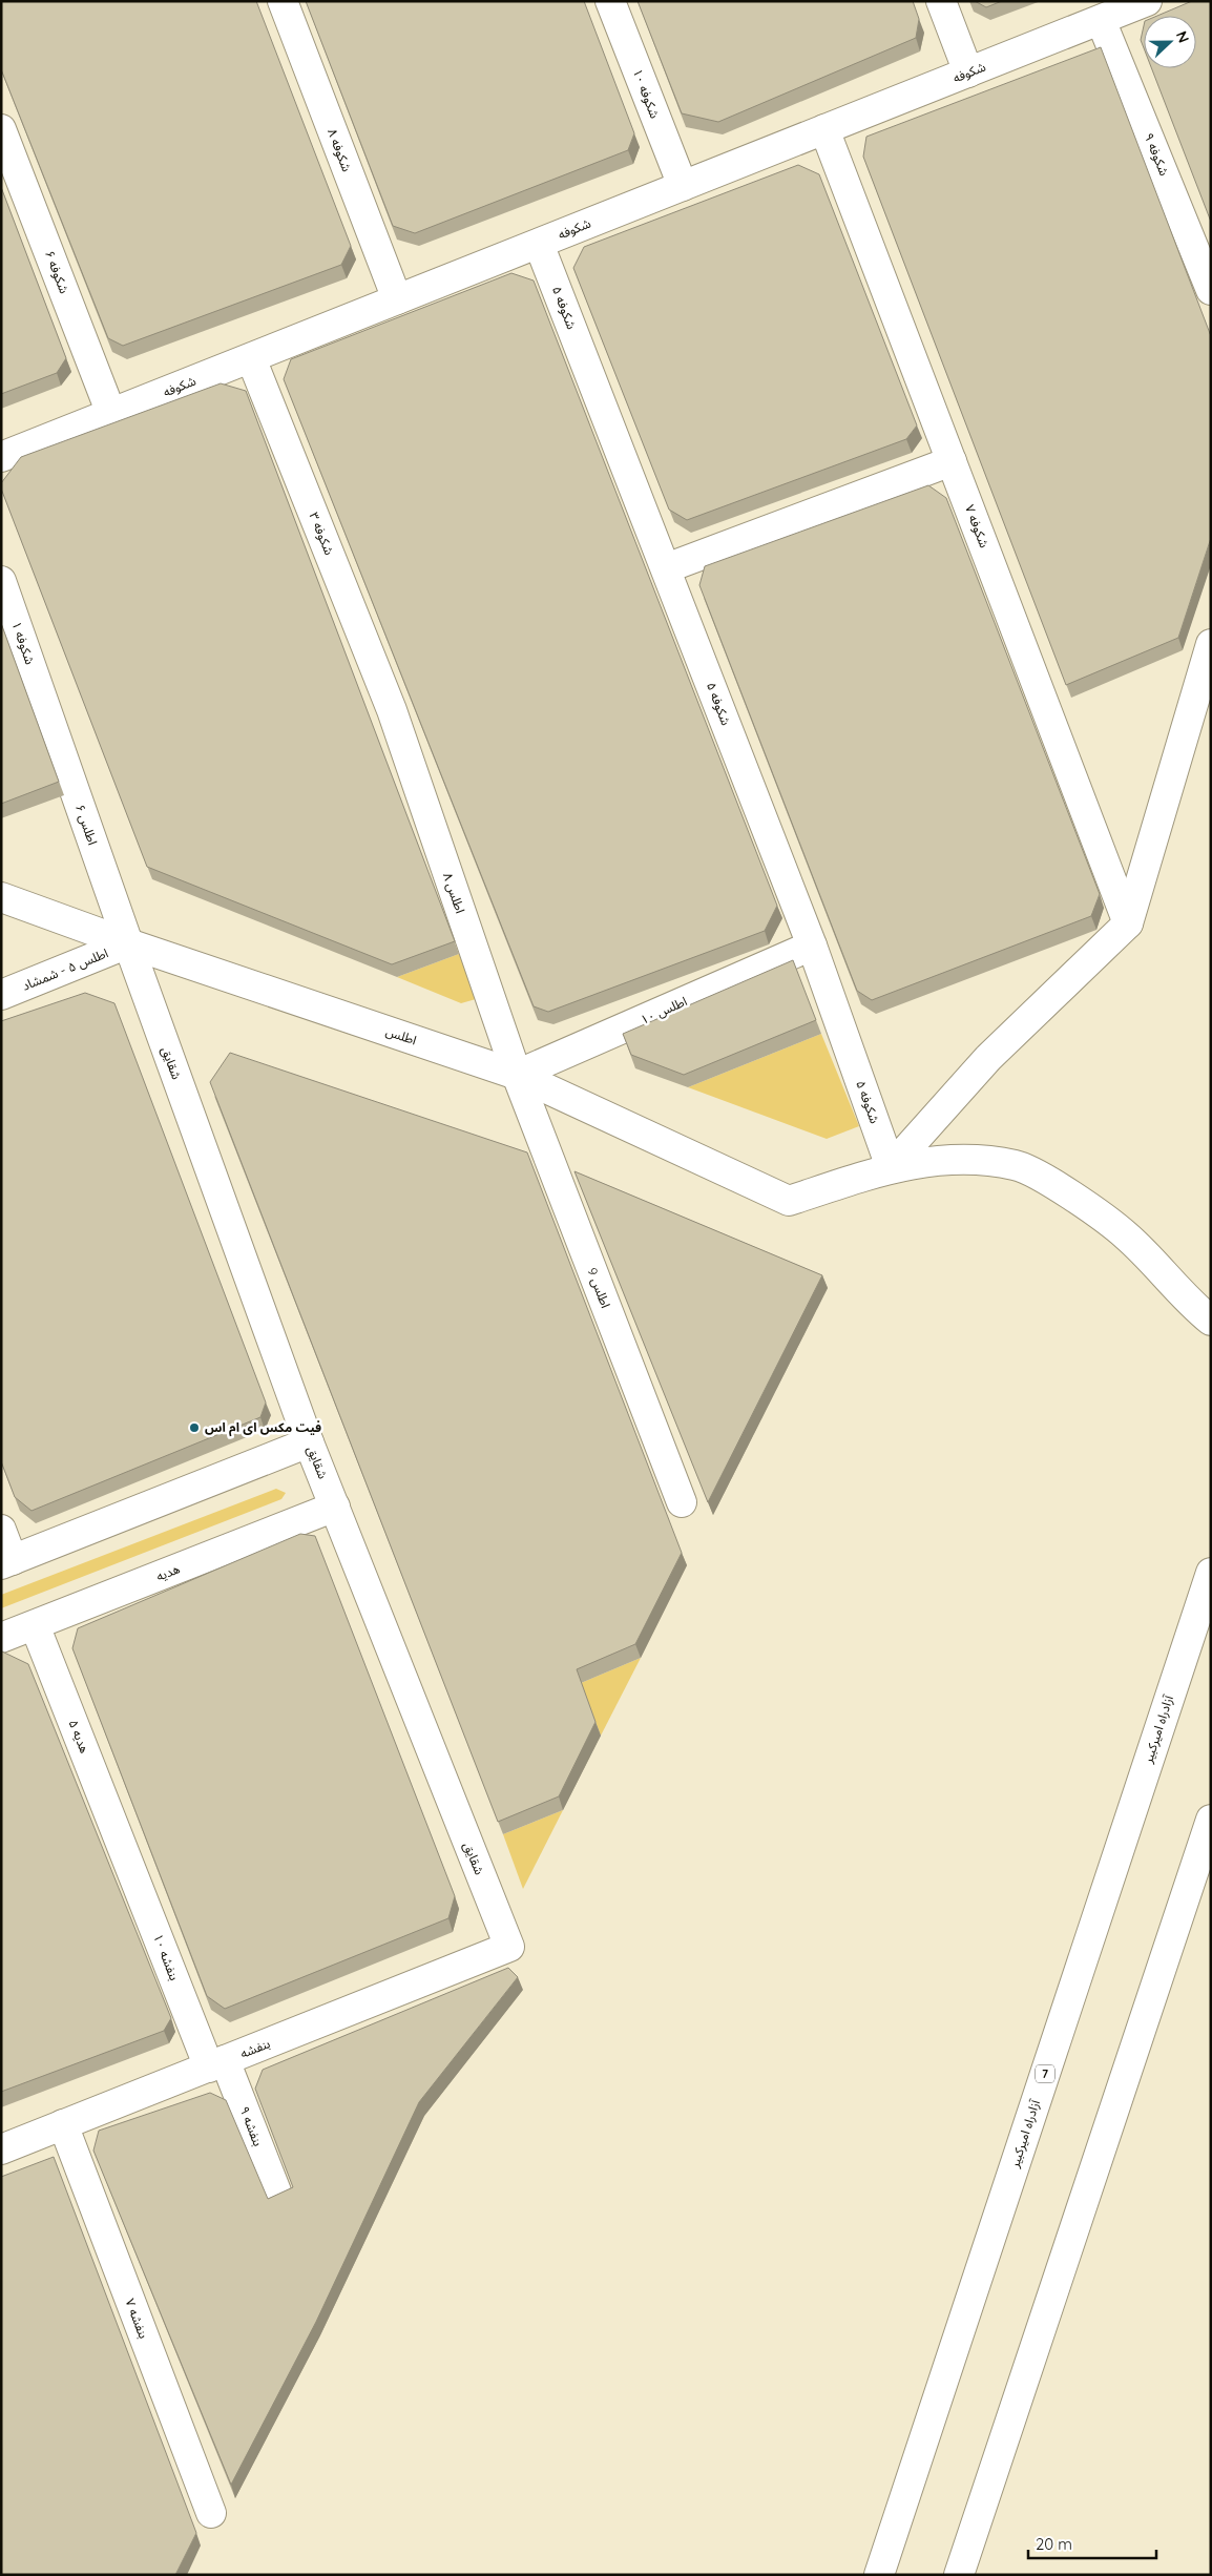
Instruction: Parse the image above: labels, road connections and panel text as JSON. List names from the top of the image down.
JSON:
{
  "streets": {
    "main road": [
      "شکوفه",
      "شکوفه ۱۰",
      "شکوفه ۸",
      "شکوفه ۹",
      "شکوفه ۶",
      "شکوفه ۵",
      "شکوفه ۷",
      "شکوفه ۳",
      "شکوفه ۱",
      "اطلس ۶",
      "اطلس ۸",
      "اطلس ۵ - شمشاد",
      "اطلس ۱۰",
      "اطلس",
      "شقایق",
      "اطلس 9",
      "هدیه",
      "آزادراه امیرکبیر",
      "هدیه ۵",
      "بنفشه ۱۰",
      "بنفشه",
      "7",
      "بنفشه ۹",
      "بنفشه ۷"
    ]
  },
  "crossings": [
    ["شکوفه", "شکوفه ۱۰"],
    ["شکوفه", "شکوفه ۸"],
    ["شکوفه", "شکوفه ۹"],
    ["شکوفه", "شکوفه ۶"],
    ["شکوفه", "شکوفه ۵"],
    ["شکوفه", "شکوفه ۷"],
    ["شکوفه", "شکوفه ۳"],
    ["شکوفه ۵", "اطلس ۱۰"],
    ["شکوفه ۵", "اطلس"],
    ["شکوفه ۳", "اطلس ۸"],
    ["شکوفه ۱", "اطلس ۶"],
    ["اطلس ۶", "اطلس ۵ - شمشاد"],
    ["اطلس ۶", "اطلس"],
    ["اطلس ۶", "شقایق"],
    ["اطلس ۸", "اطلس ۱۰"],
    ["اطلس ۸", "اطلس"],
    ["اطلس ۸", "اطلس 9"],
    ["اطلس ۵ - شمشاد", "اطلس"],
    ["اطلس ۵ - شمشاد", "شقایق"],
    ["اطلس ۱۰", "اطلس"],
    ["اطلس ۱۰", "اطلس 9"],
    ["اطلس", "شقایق"],
    ["اطلس", "اطلس 9"],
    ["شقایق", "هدیه"],
    ["شقایق", "بنفشه"],
    ["هدیه", "هدیه ۵"],
    ["هدیه ۵", "بنفشه ۱۰"],
    ["بنفشه ۱۰", "بنفشه"],
    ["بنفشه ۱۰", "بنفشه ۹"],
    ["بنفشه", "بنفشه ۹"],
    ["بنفشه", "بنفشه ۷"]
  ],
  "places": ["فیت مکس ای ام اس"],
  "scale_bar": "20 m",
  "north": "right"
}
